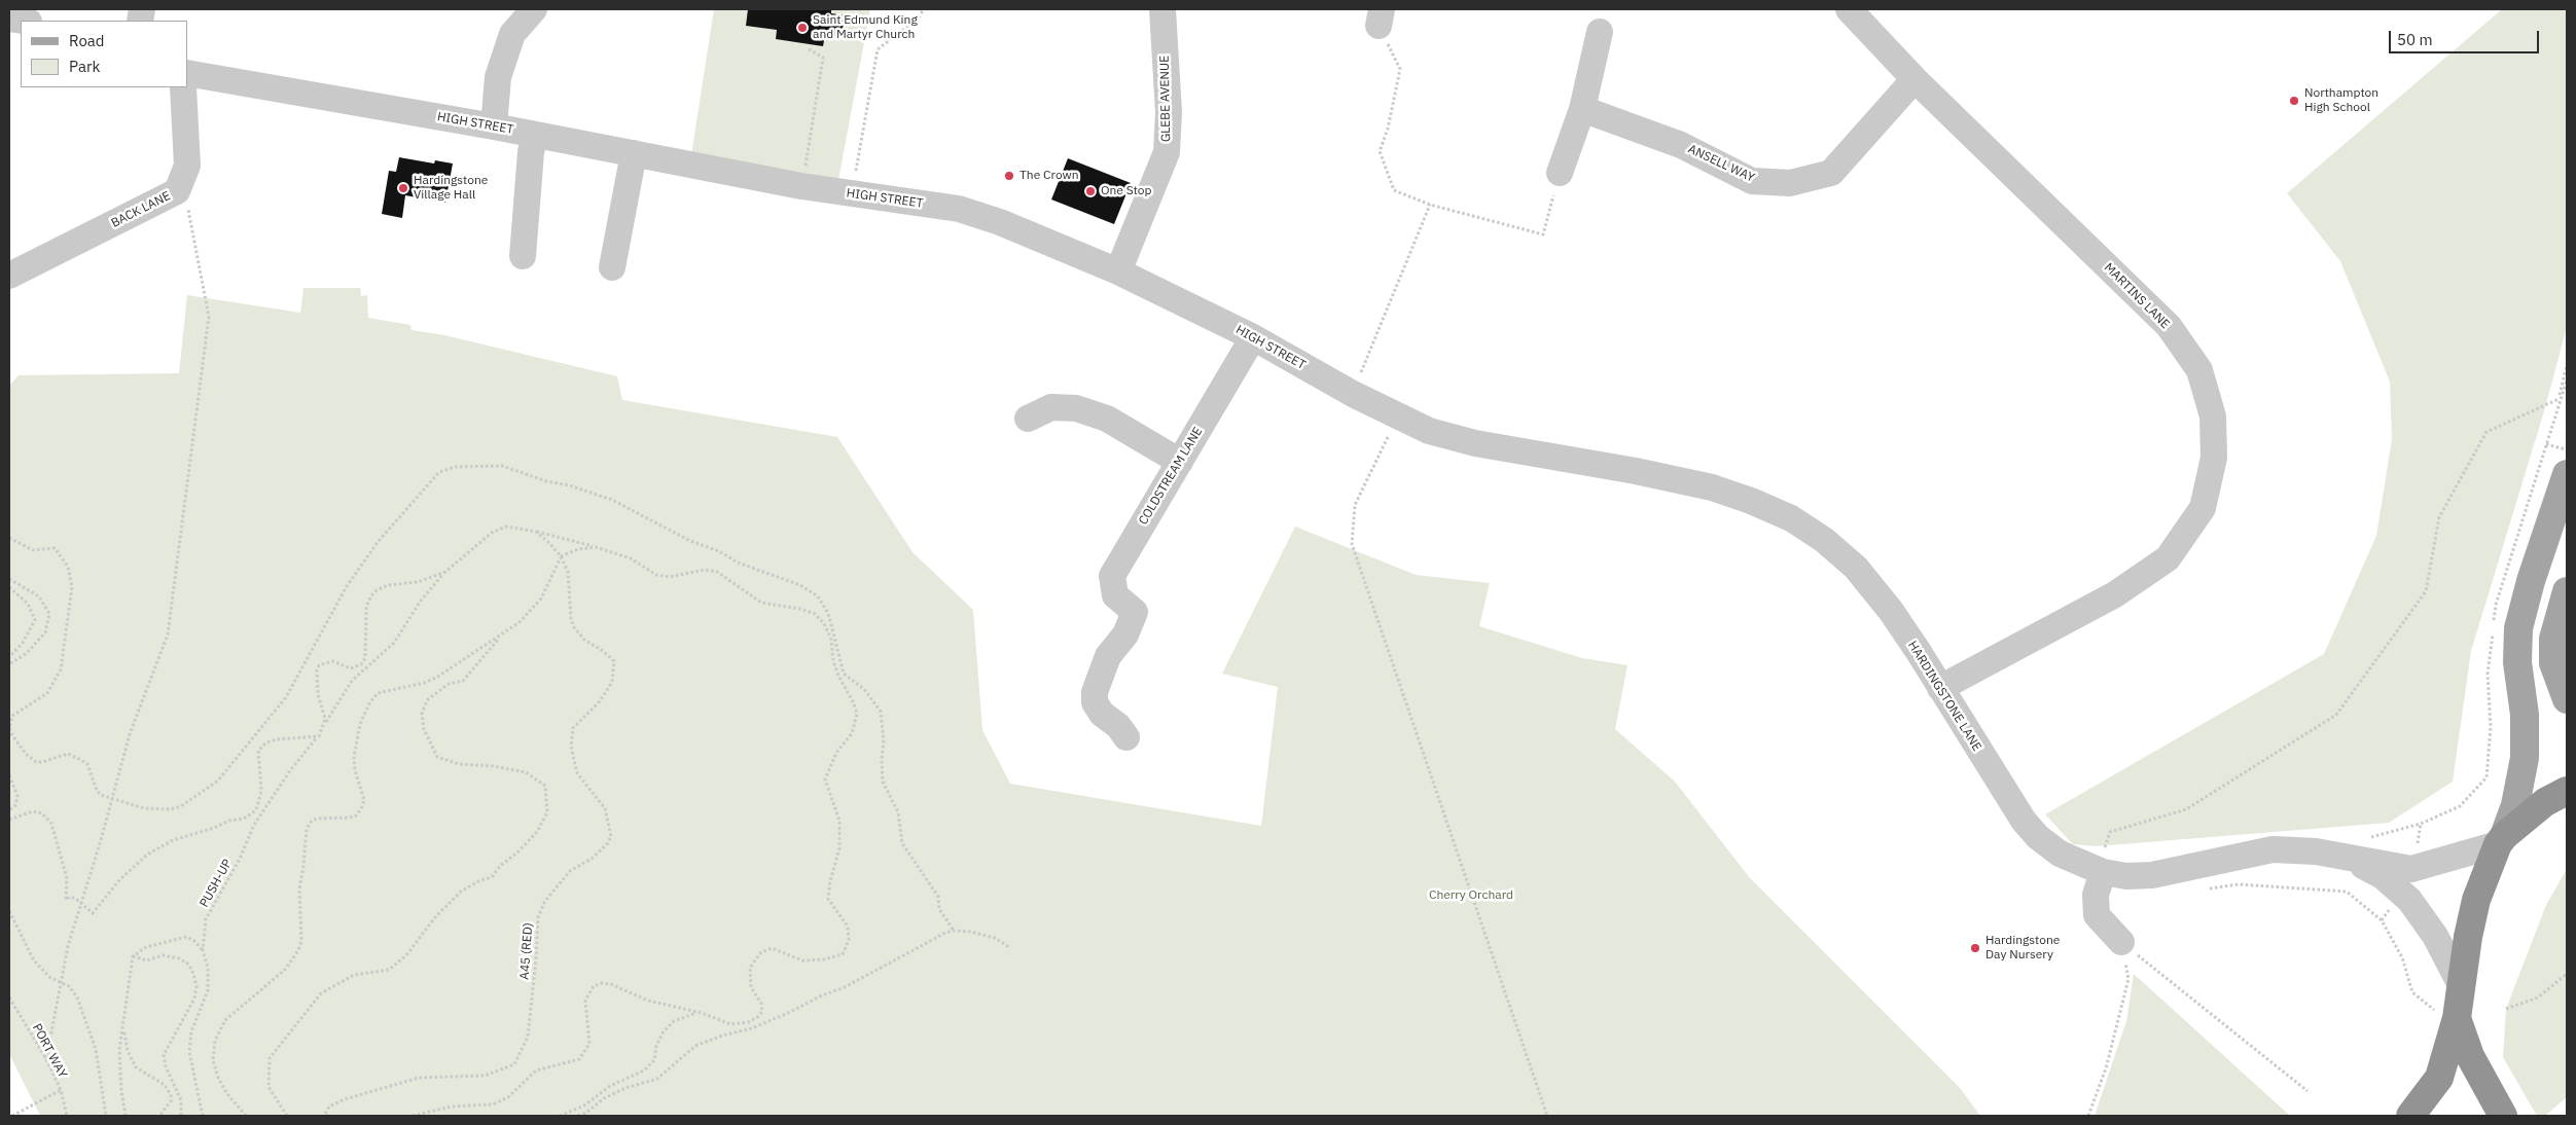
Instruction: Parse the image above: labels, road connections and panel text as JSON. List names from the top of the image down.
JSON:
{
  "streets": {
    "street": [
      "GLEBE AVENUE",
      "HIGH STREET",
      "ANSELL WAY",
      "BACK LANE",
      "MARTINS LANE",
      "COLDSTREAM LANE",
      "HARDINGSTONE LANE"
    ],
    "path": ["PUSH-UP", "A45 (RED)", "PORT WAY"]
  },
  "crossings": [
    ["GLEBE AVENUE", "HIGH STREET"],
    ["HIGH STREET", "COLDSTREAM LANE"],
    ["HIGH STREET", "HARDINGSTONE LANE"],
    ["ANSELL WAY", "MARTINS LANE"],
    ["MARTINS LANE", "HARDINGSTONE LANE"]
  ],
  "parks": ["Cherry Orchard"],
  "places": [
    "Saint Edmund King and Martyr Church",
    "Northampton High School",
    "The Crown",
    "Hardingstone Village Hall",
    "One Stop",
    "Hardingstone Day Nursery"
  ],
  "legend": ["Road", "Park"],
  "scale_bar": "50 m"
}
